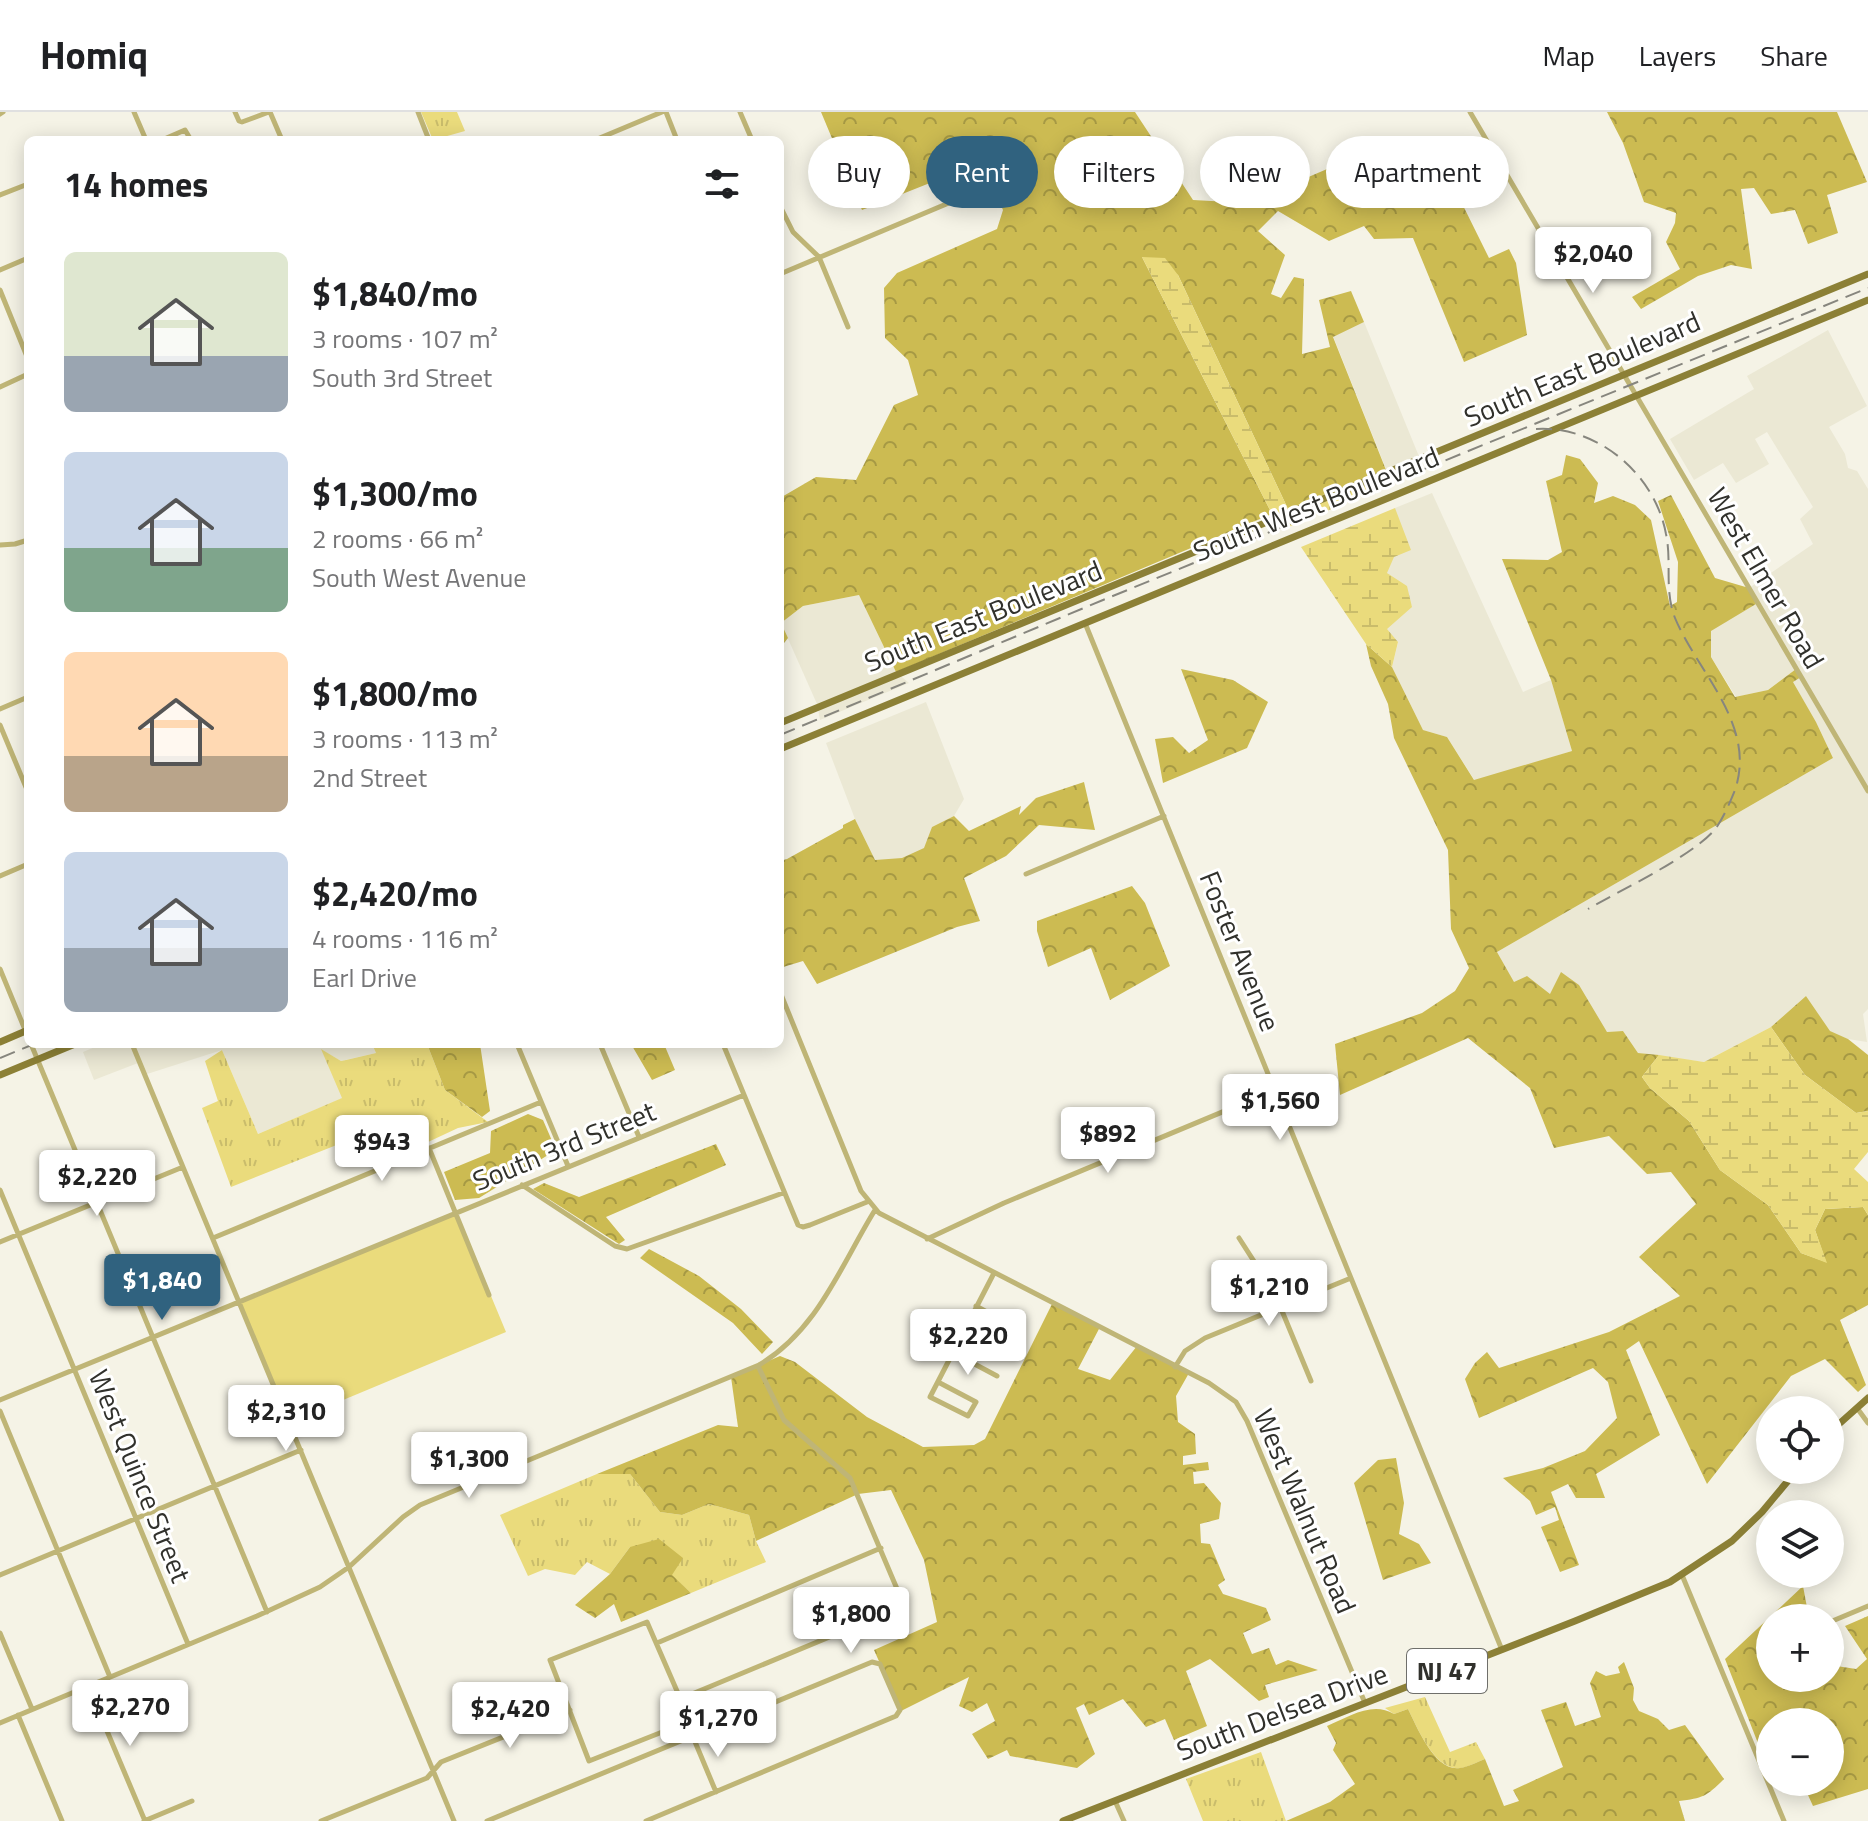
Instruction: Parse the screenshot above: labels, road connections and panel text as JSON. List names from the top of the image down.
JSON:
{
  "streets": {
    "main road": [
      "South East Boulevard",
      "South West Boulevard",
      "NJ 47",
      "South Delsea Drive"
    ],
    "street": [
      "West Elmer Road",
      "Foster Avenue",
      "South 3rd Street",
      "West Quince Street",
      "West Walnut Road"
    ]
  },
  "crossings": [
    ["South East Boulevard", "West Elmer Road"],
    ["South West Boulevard", "West Elmer Road"],
    ["South West Boulevard", "Foster Avenue"],
    ["Foster Avenue", "South Delsea Drive"],
    ["South 3rd Street", "West Quince Street"],
    ["West Walnut Road", "South Delsea Drive"]
  ],
  "page": {
    "header": "Homiq",
    "nav": ["Map", "Layers", "Share"],
    "chip": [
      "Buy",
      "Rent",
      "Filters",
      "New",
      "Apartment"
    ],
    "heading": "14 homes",
    "price": [
      "$2,040",
      "$1,560",
      "$892",
      "$943",
      "$2,220",
      "$1,840",
      "$1,210",
      "$2,220",
      "$2,310",
      "$1,300",
      "$1,800",
      "$2,270",
      "$2,420",
      "$1,270"
    ],
    "list": [
      {
        "name": "$1,840/mo",
        "note": "3 rooms · 107 m² · South 3rd Street"
      },
      {
        "name": "$1,300/mo",
        "note": "2 rooms · 66 m² · South West Avenue"
      },
      {
        "name": "$1,800/mo",
        "note": "3 rooms · 113 m² · 2nd Street"
      },
      {
        "name": "$2,420/mo",
        "note": "4 rooms · 116 m² · Earl Drive"
      }
    ],
    "map_buttons": ["+", "−"]
  }
}
